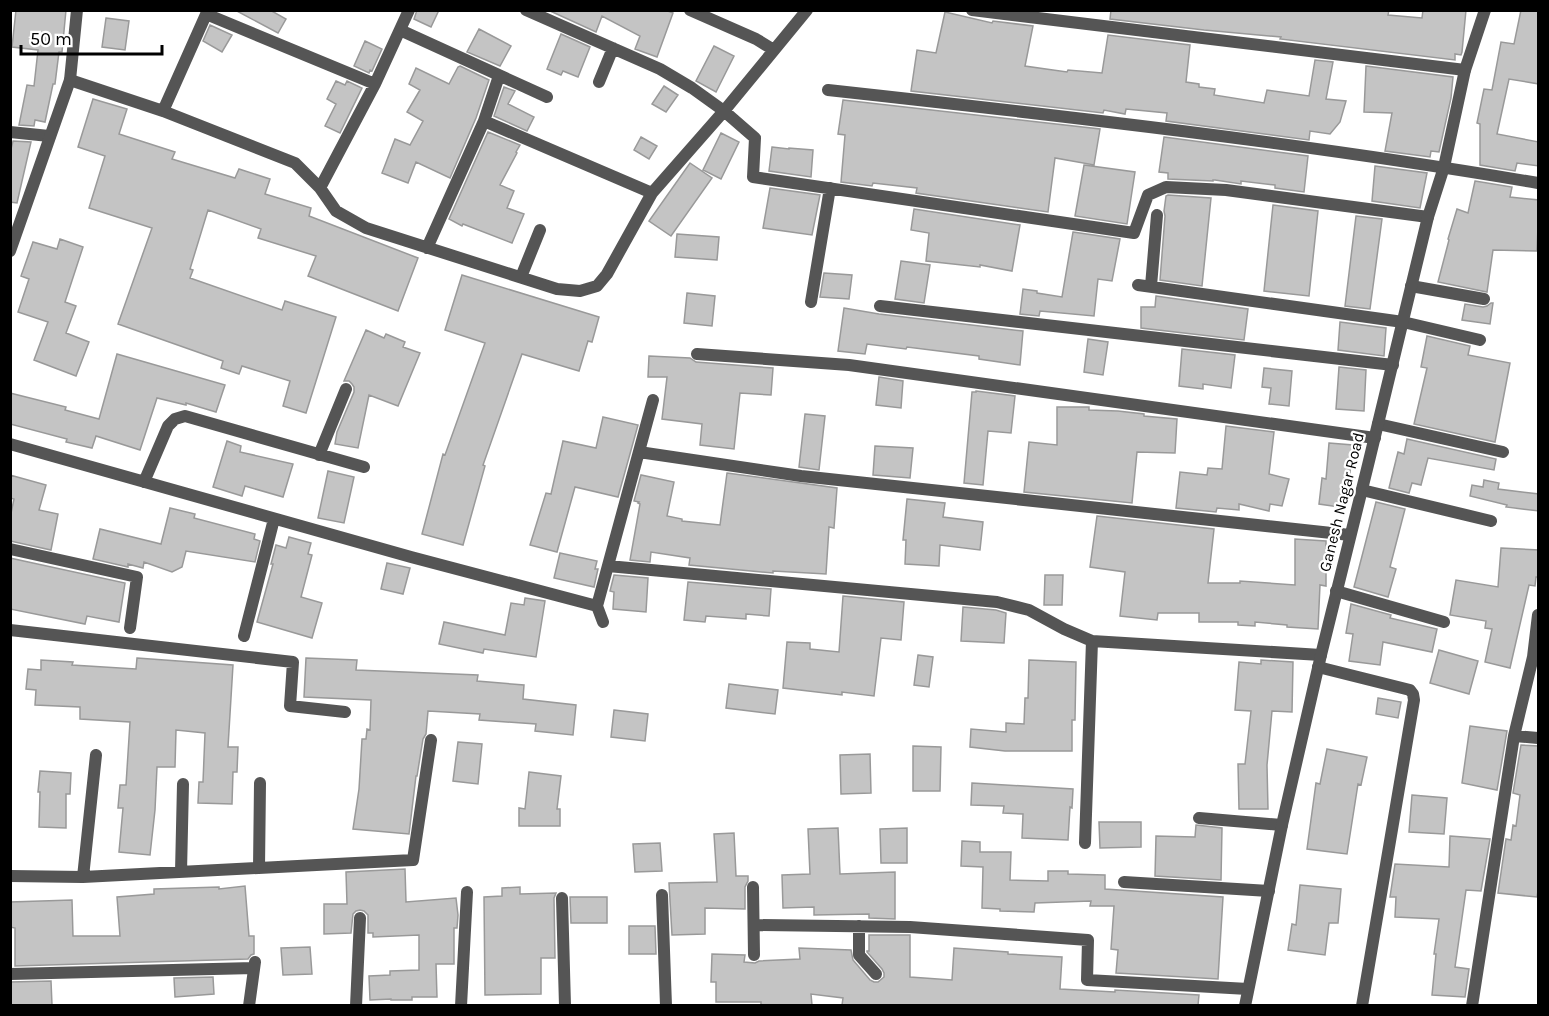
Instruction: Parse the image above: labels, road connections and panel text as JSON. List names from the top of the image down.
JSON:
{
  "streets": {
    "street": ["Ganesh Nagar Road"]
  },
  "scale_bar": "50 m"
}
